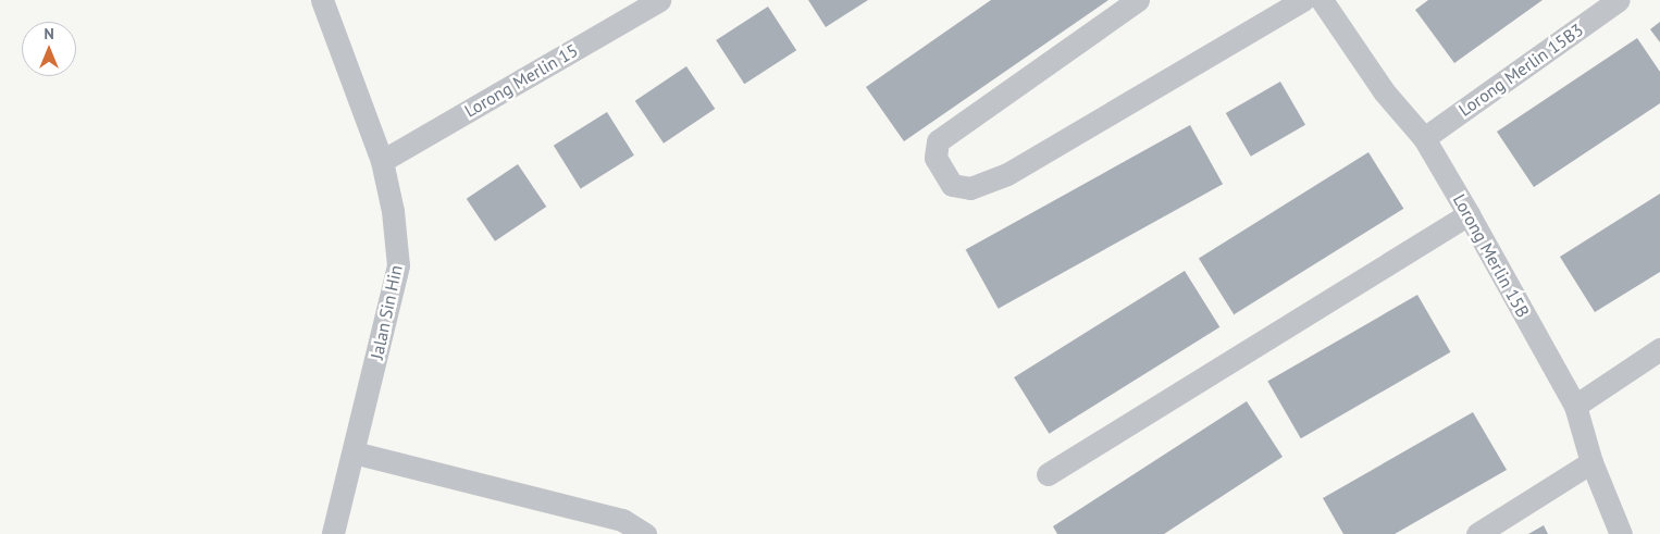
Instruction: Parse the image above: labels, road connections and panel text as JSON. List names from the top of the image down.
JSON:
{
  "streets": {
    "street": [
      "Lorong Merlin 15B3",
      "Lorong Merlin 15",
      "Lorong Merlin 15B",
      "Jalan Sin Hin"
    ]
  },
  "crossings": [
    ["Lorong Merlin 15B3", "Lorong Merlin 15B"],
    ["Lorong Merlin 15", "Jalan Sin Hin"]
  ],
  "north": "top"
}
